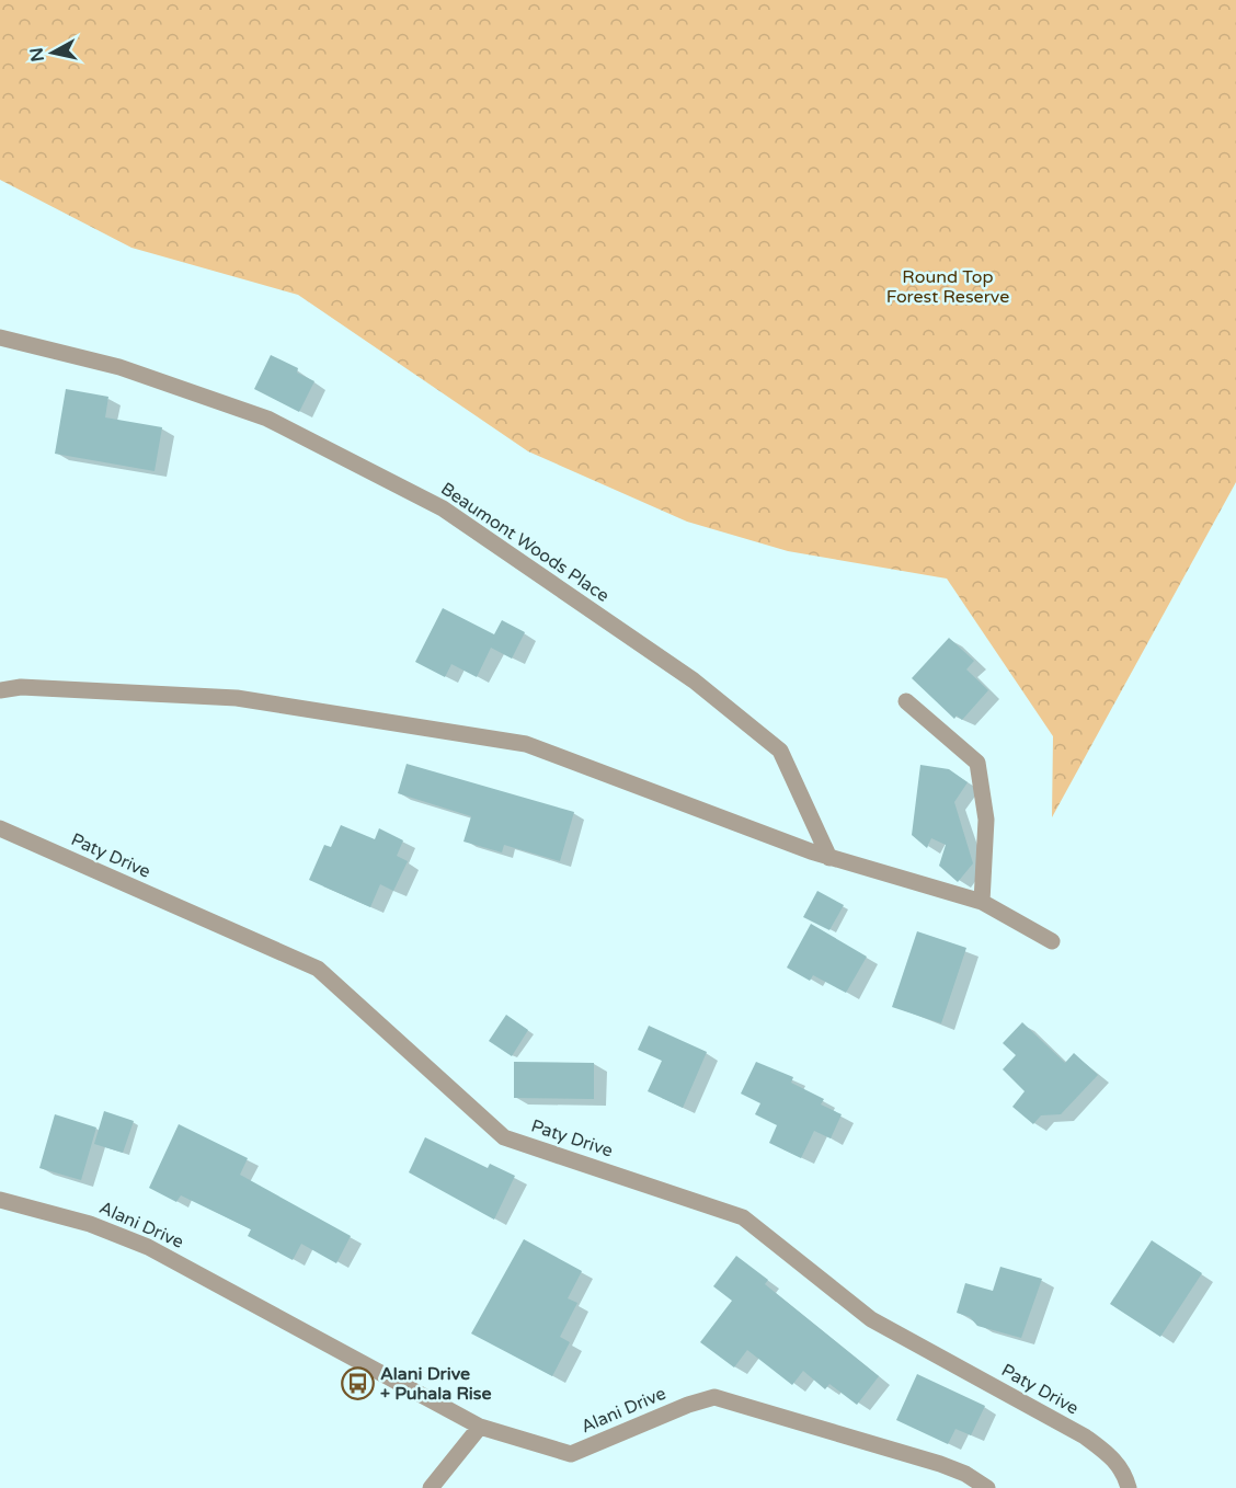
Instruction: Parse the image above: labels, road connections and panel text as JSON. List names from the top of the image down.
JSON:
{
  "streets": {
    "street": ["Beaumont Woods Place", "Paty Drive", "Alani Drive"]
  },
  "parks": ["Round Top Forest Reserve"],
  "places": {
    "bus stop": ["Alani Drive + Puhala Rise"]
  },
  "north": "left"
}
